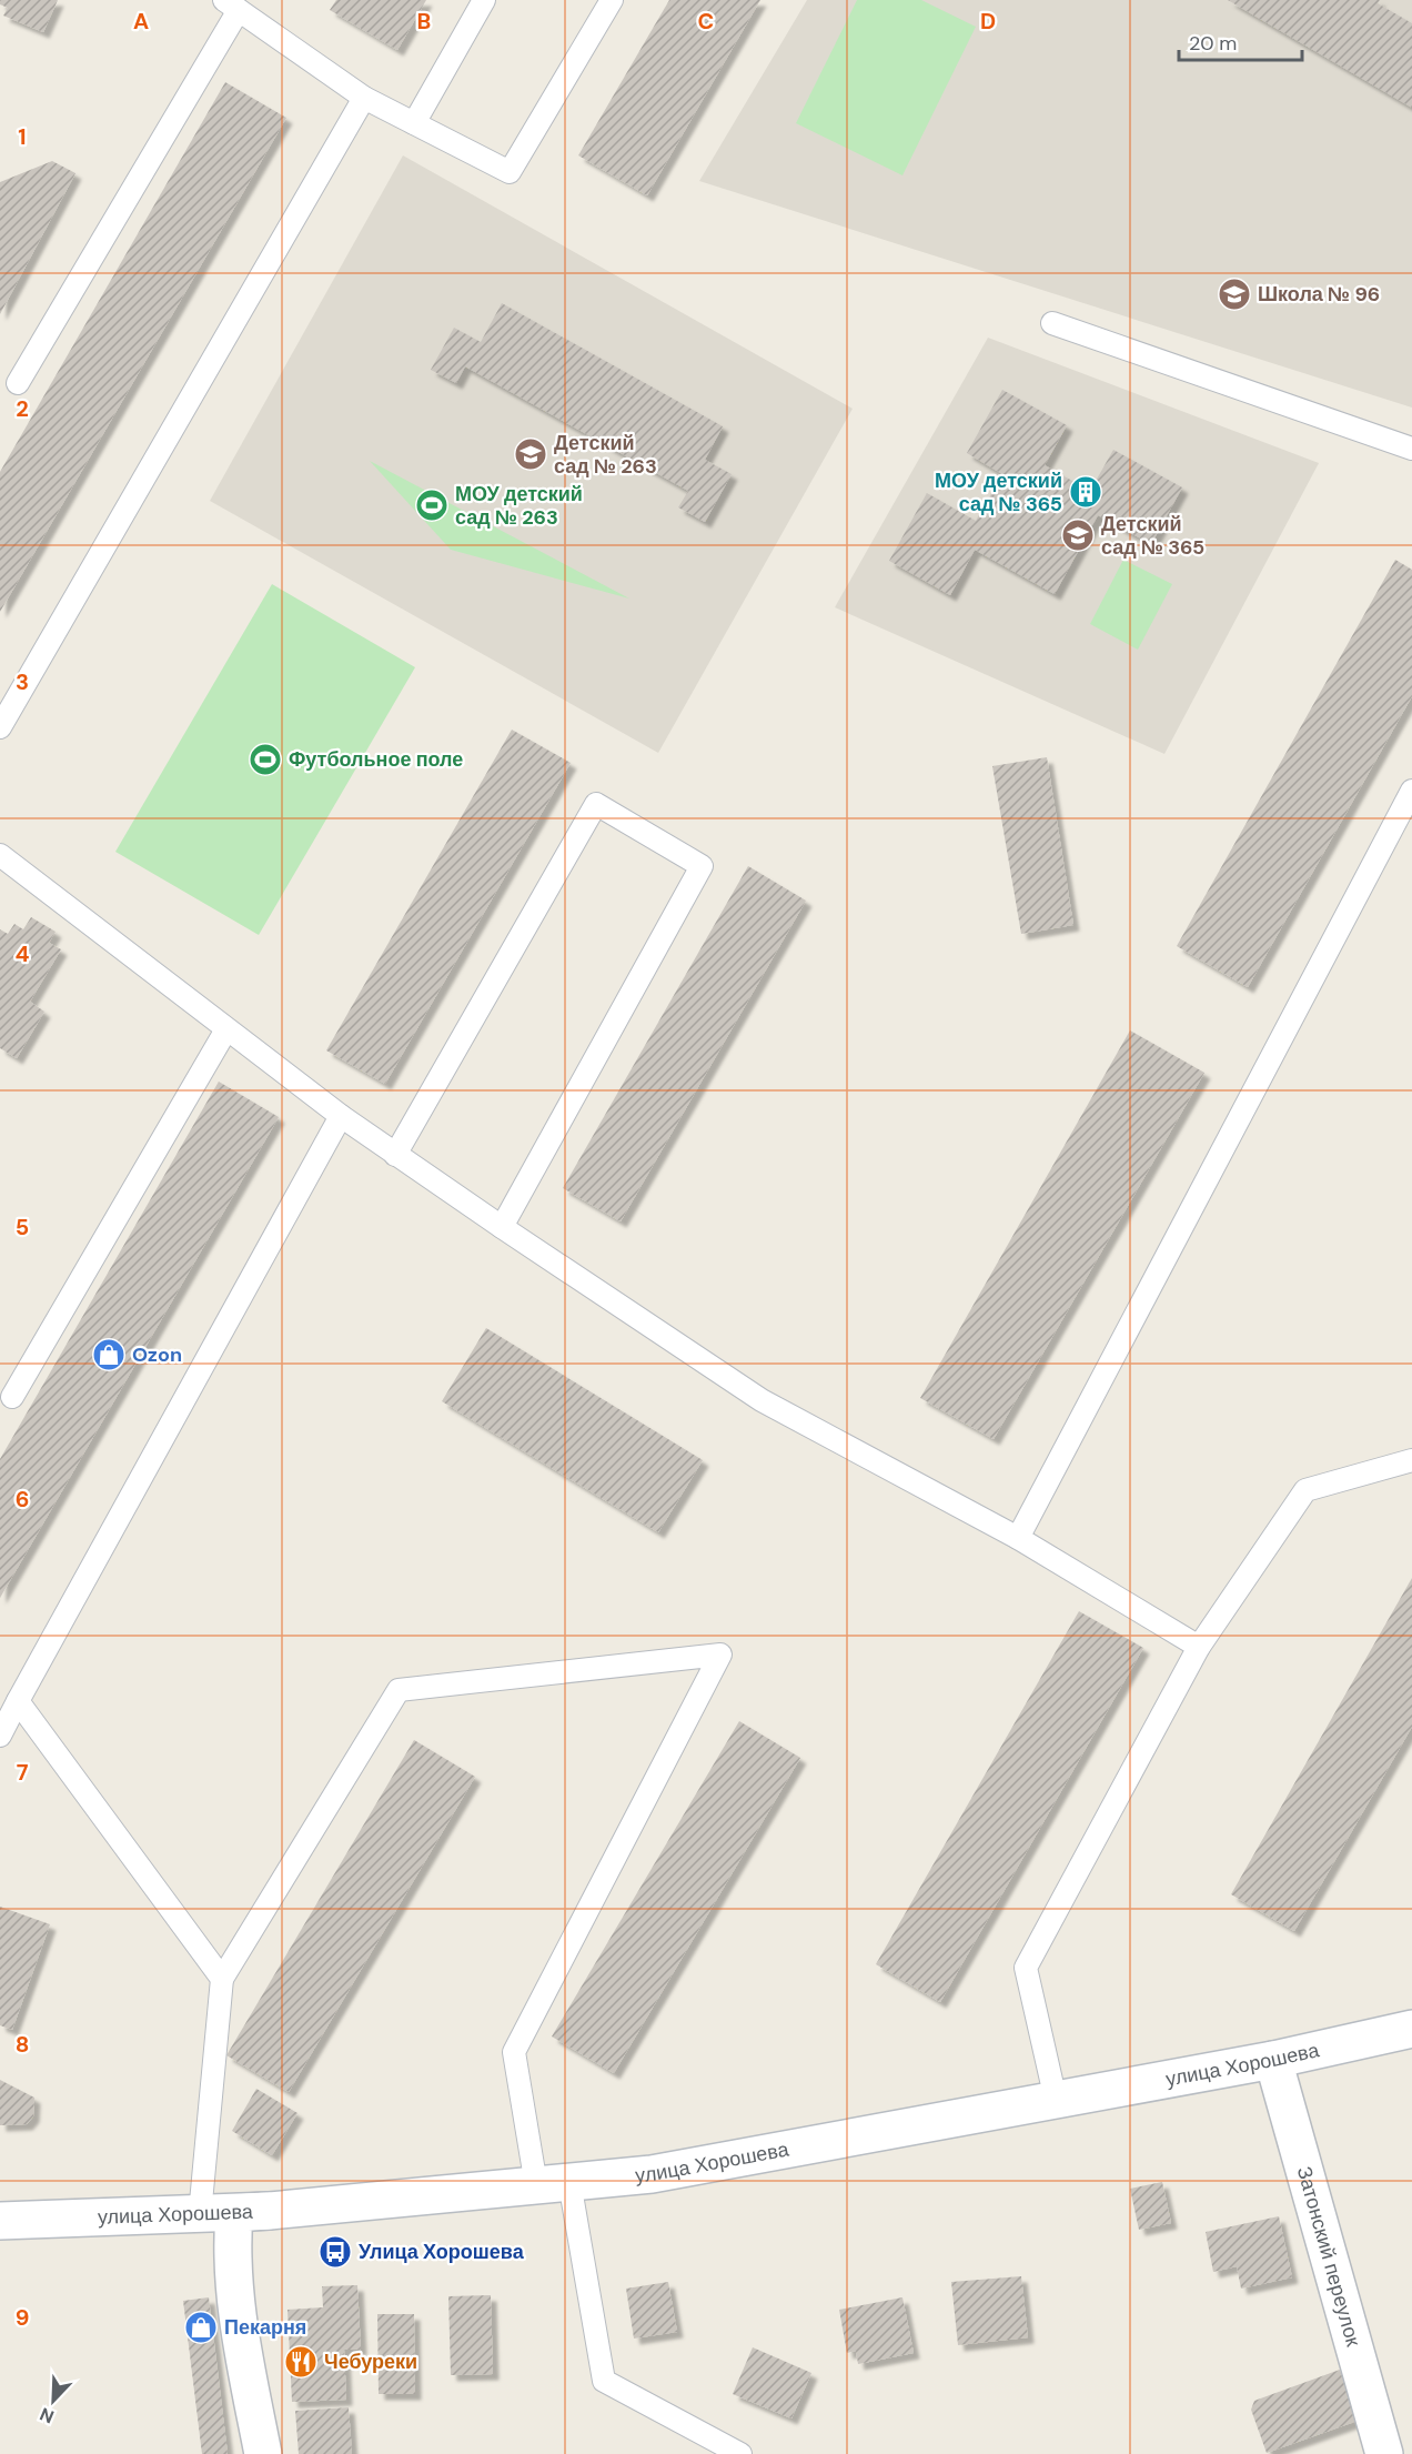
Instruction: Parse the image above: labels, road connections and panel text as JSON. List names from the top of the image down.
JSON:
{
  "streets": {
    "main road": ["улица Хорошева", "Затонский переулок"]
  },
  "crossings": [
    ["улица Хорошева", "Затонский переулок"]
  ],
  "places": {
    "school or university": ["Школа № 96", "Детский сад № 263", "Детский сад № 365"],
    "building": ["МОУ детский сад № 365"],
    "sports": ["МОУ детский сад № 263", "Футбольное поле"],
    "shop": ["Ozon", "Пекарня"],
    "bus stop": ["Улица Хорошева"],
    "restaurant": ["Чебуреки"]
  },
  "scale_bar": "20 m",
  "north": "bottom left",
  "grid": {
    "columns": [
      "A",
      "B",
      "C",
      "D"
    ],
    "rows": [
      "1",
      "2",
      "3",
      "4",
      "5",
      "6",
      "7",
      "8",
      "9"
    ]
  }
}
